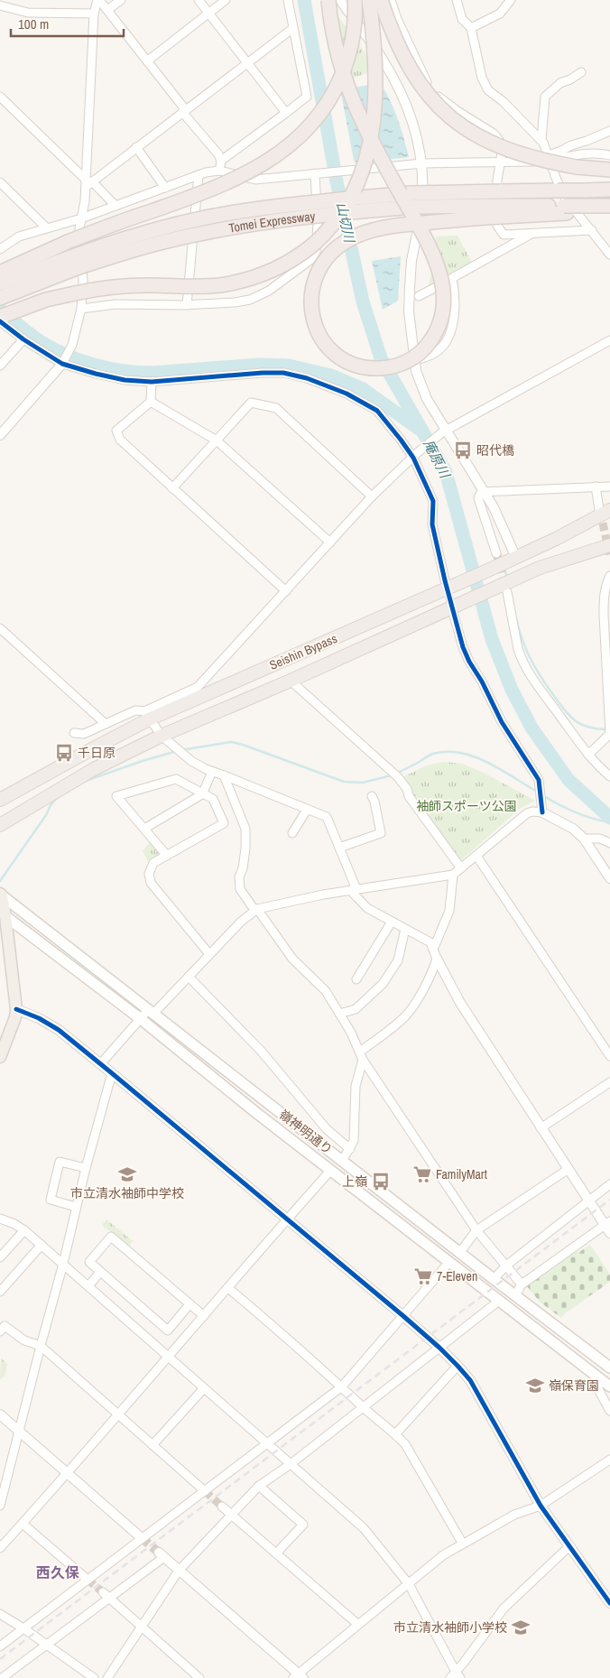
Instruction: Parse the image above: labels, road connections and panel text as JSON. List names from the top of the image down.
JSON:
{
  "streets": {
    "highway": ["Tomei Expressway", "Seishin Bypass"],
    "main road": ["嶺神明通り"]
  },
  "districts": ["西久保"],
  "water": ["山切川", "庵原川"],
  "parks": ["袖師スポーツ公園"],
  "places": {
    "bus stop": ["昭代橋", "千日原", "上嶺"],
    "school or university": ["市立清水袖師中学校", "嶺保育園", "市立清水袖師小学校"],
    "supermarket": ["FamilyMart", "7-Eleven"]
  },
  "scale_bar": "100 m"
}
